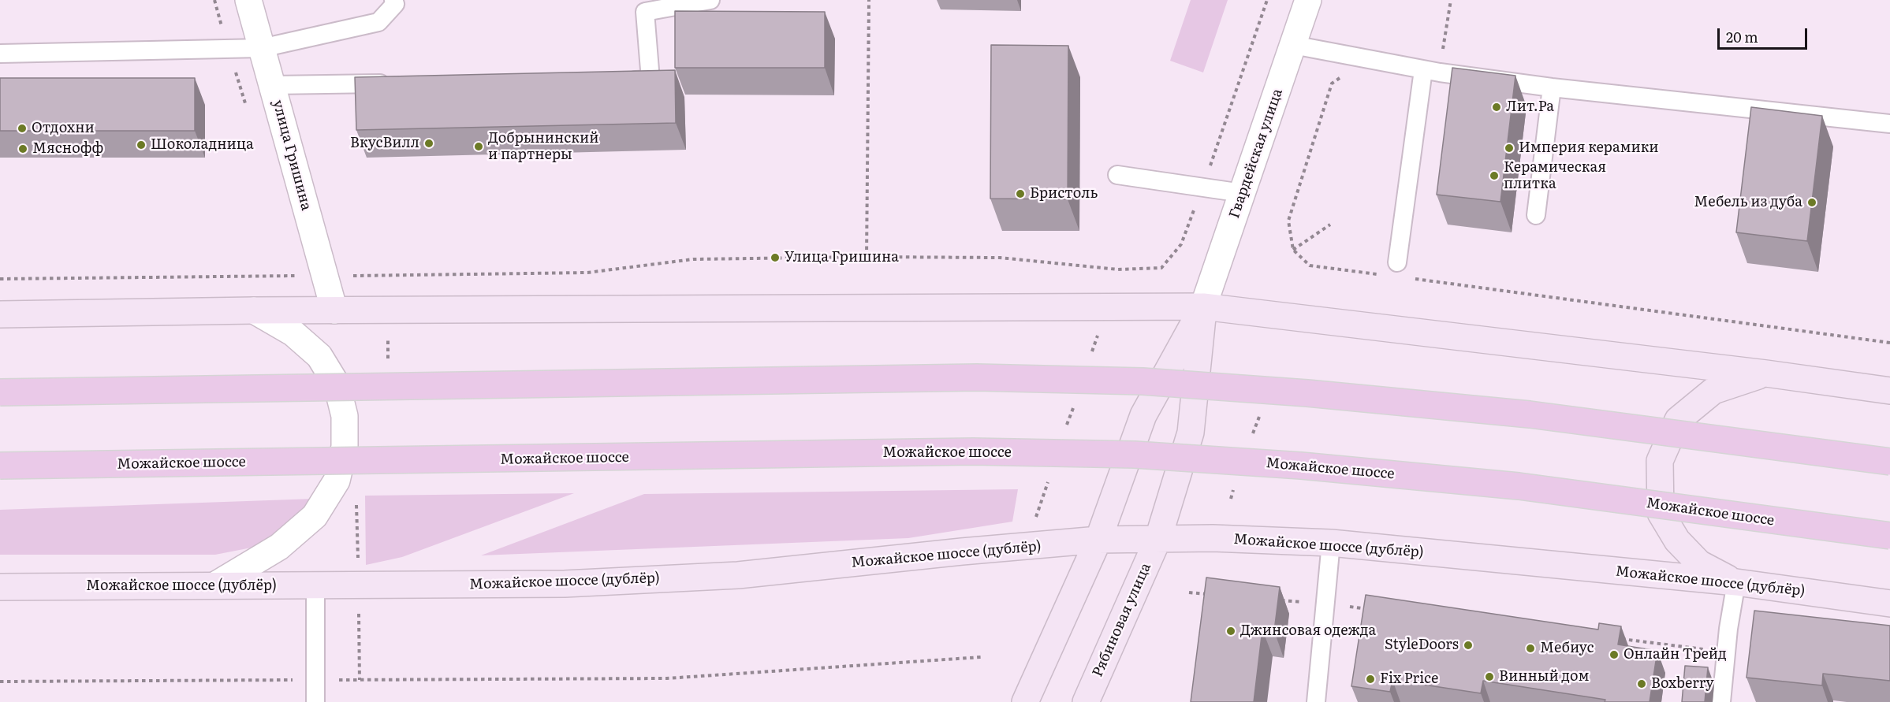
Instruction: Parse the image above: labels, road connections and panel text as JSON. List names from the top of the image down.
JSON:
{
  "streets": {
    "main road": ["Можайское шоссе", "Можайское шоссе (дублёр)", "Рябиновая улица"],
    "street": ["Гвардейская улица", "улица Гришина"]
  },
  "crossings": [
    ["Гвардейская улица", "Рябиновая улица"],
    ["Можайское шоссе (дублёр)", "Рябиновая улица"]
  ],
  "places": [
    "Лит.Ра",
    "Отдохни",
    "ВкусВилл",
    "Шоколадница",
    "Добрынинский и партнеры",
    "Империя керамики",
    "Мяснофф",
    "Керамическая плитка",
    "Бристоль",
    "Мебель из дуба",
    "Улица Гришина",
    "Джинсовая одежда",
    "StyleDoors",
    "Мебиус",
    "Онлайн Трейд",
    "Винный дом",
    "Fix Price",
    "Boxberry"
  ],
  "scale_bar": "20 m"
}
